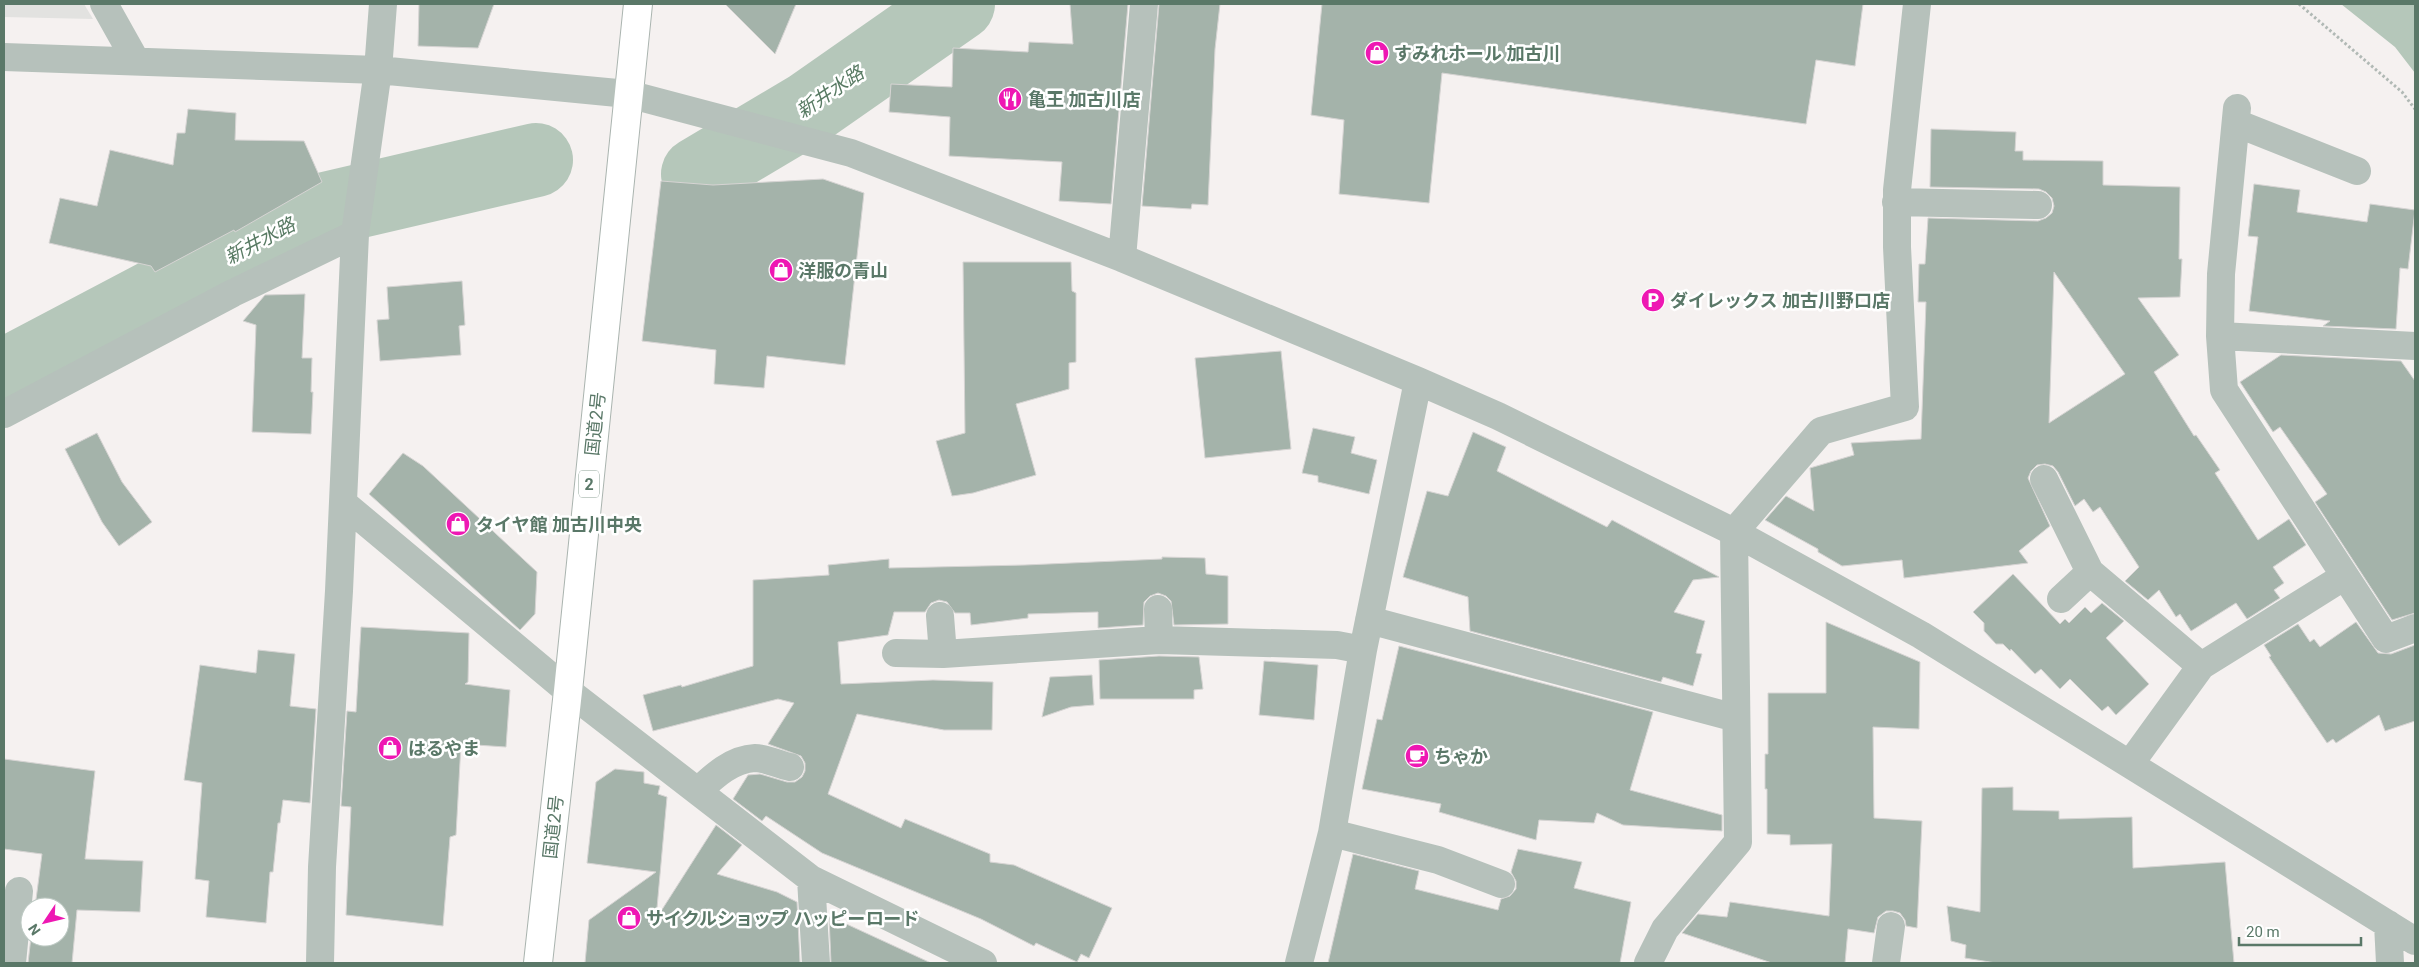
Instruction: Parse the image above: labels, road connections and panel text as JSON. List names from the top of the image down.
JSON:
{
  "streets": {
    "highway": ["国道2号", "2"]
  },
  "water": ["新井水路"],
  "places": {
    "shop": [
      "すみれホール 加古川",
      "洋服の青山",
      "タイヤ館 加古川中央",
      "はるやま",
      "サイクルショップ ハッピーロード"
    ],
    "restaurant": ["亀王 加古川店"],
    "parking": ["ダイレックス 加古川野口店"],
    "cafe": ["ちゃか"]
  },
  "scale_bar": "20 m",
  "north": "bottom left"
}
